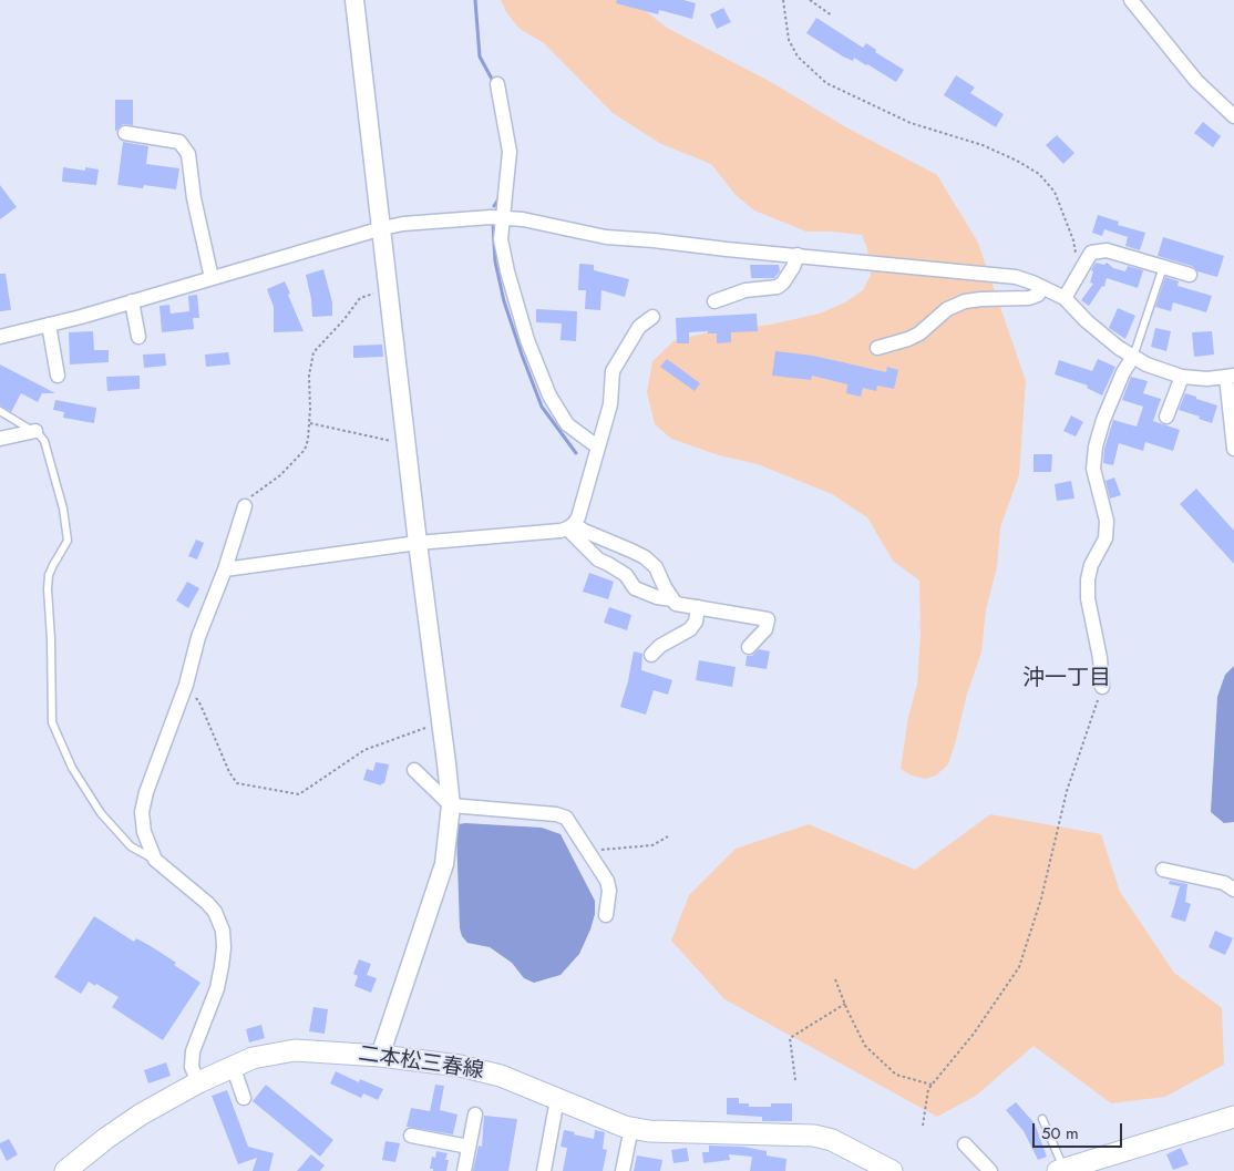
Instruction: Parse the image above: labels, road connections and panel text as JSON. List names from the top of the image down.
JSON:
{
  "streets": {
    "main road": ["二本松三春線"]
  },
  "districts": ["沖一丁目"],
  "scale_bar": "50 m"
}
